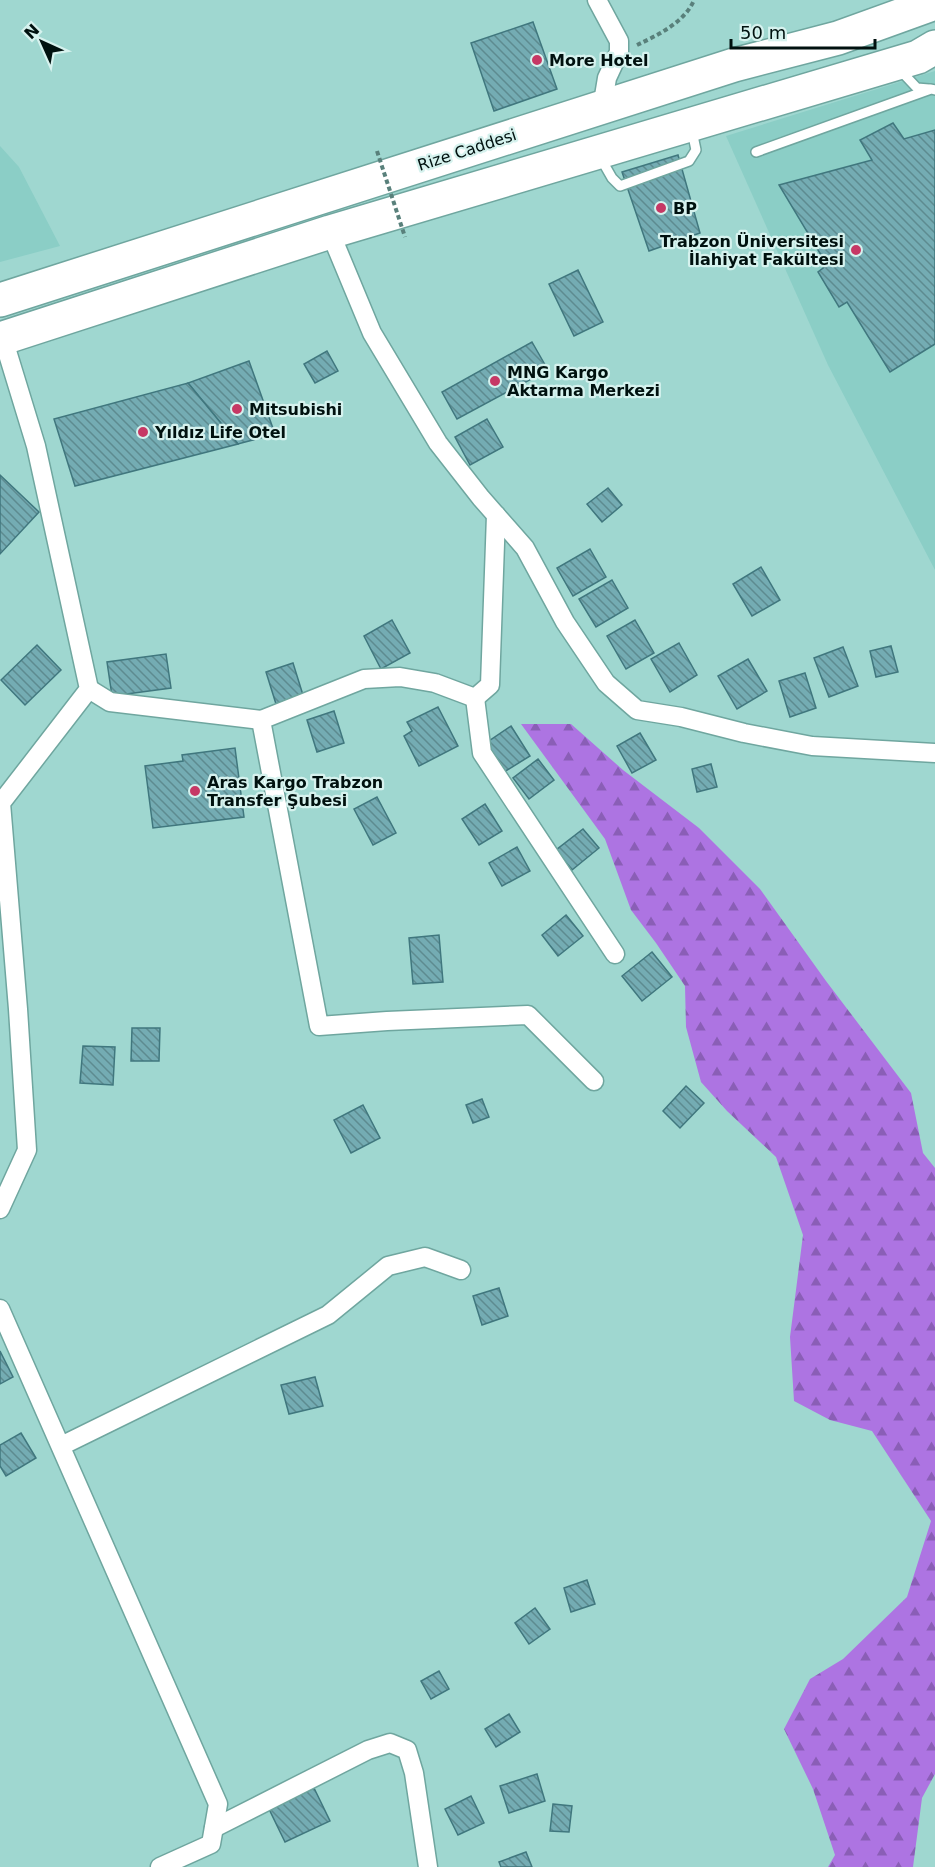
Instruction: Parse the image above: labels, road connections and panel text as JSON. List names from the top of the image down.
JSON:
{
  "streets": {
    "highway": ["Rize Caddesi"]
  },
  "places": [
    "More Hotel",
    "BP",
    "Trabzon Üniversitesi İlahiyat Fakültesi",
    "MNG Kargo Aktarma Merkezi",
    "Mitsubishi",
    "Yıldız Life Otel",
    "Aras Kargo Trabzon Transfer Şubesi"
  ],
  "scale_bar": "50 m",
  "north": "top left"
}
